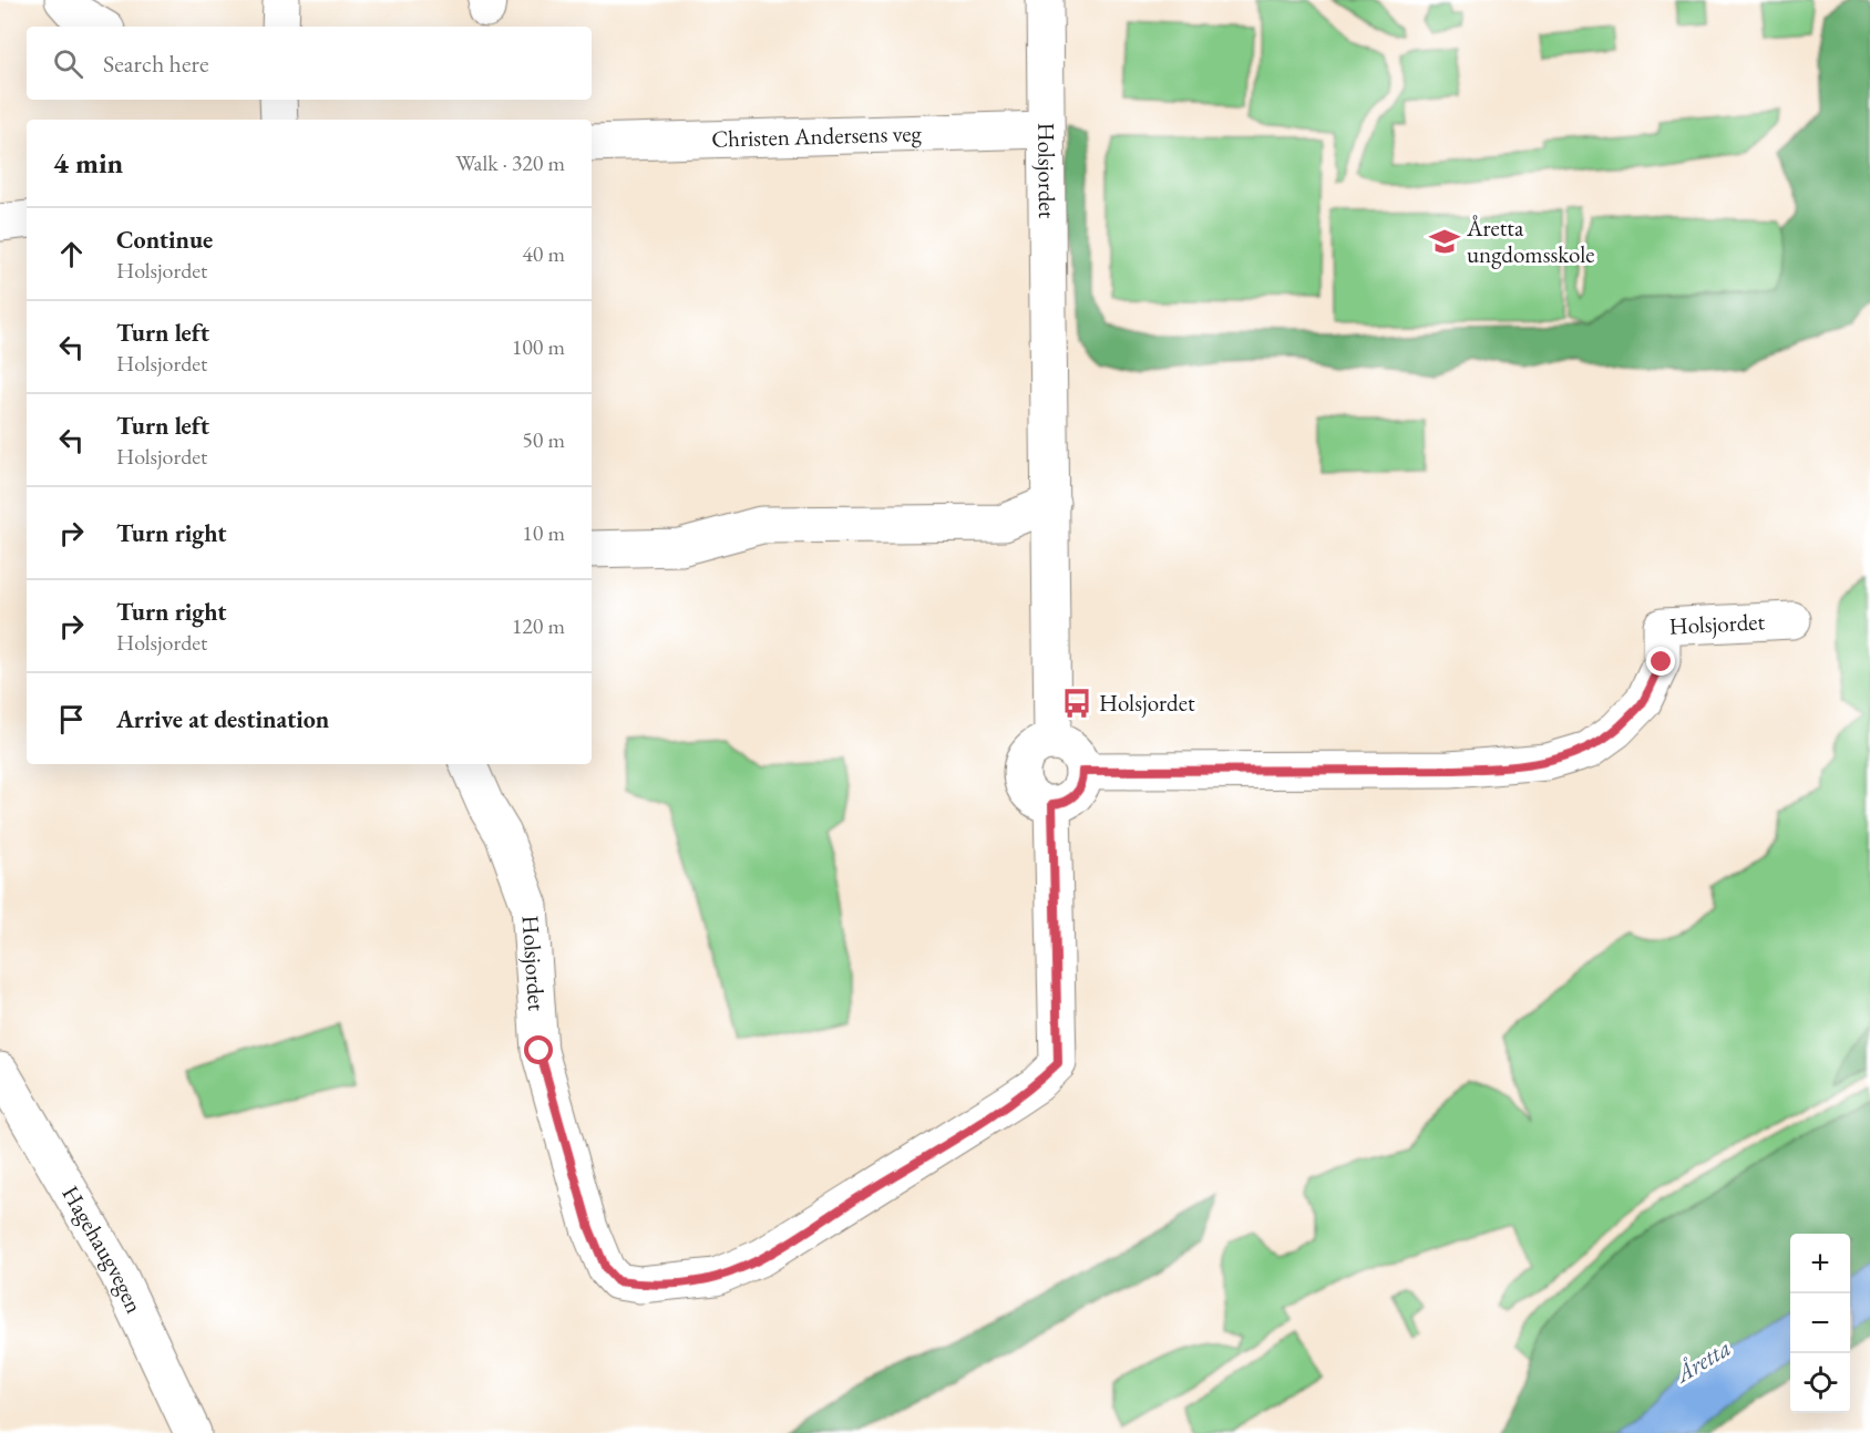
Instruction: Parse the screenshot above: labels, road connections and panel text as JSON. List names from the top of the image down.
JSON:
{
  "streets": {
    "street": ["Christen Andersens veg", "Holsjordet", "Hagehaugvegen"]
  },
  "crossings": [
    ["Christen Andersens veg", "Holsjordet"]
  ],
  "water": ["Åretta"],
  "places": {
    "school or university": ["Åretta ungdomsskole"],
    "bus stop": ["Holsjordet"]
  },
  "page": {
    "search": "Search here",
    "heading": ["4 min", "Walk · 320 m"],
    "list": [
      ["Continue", "Holsjordet", "40 m"],
      ["Turn left", "Holsjordet", "100 m"],
      ["Turn left", "Holsjordet", "50 m"],
      ["Turn right", "10 m"],
      ["Turn right", "Holsjordet", "120 m"],
      "Arrive at destination"
    ],
    "map_buttons": ["+", "−"]
  }
}
